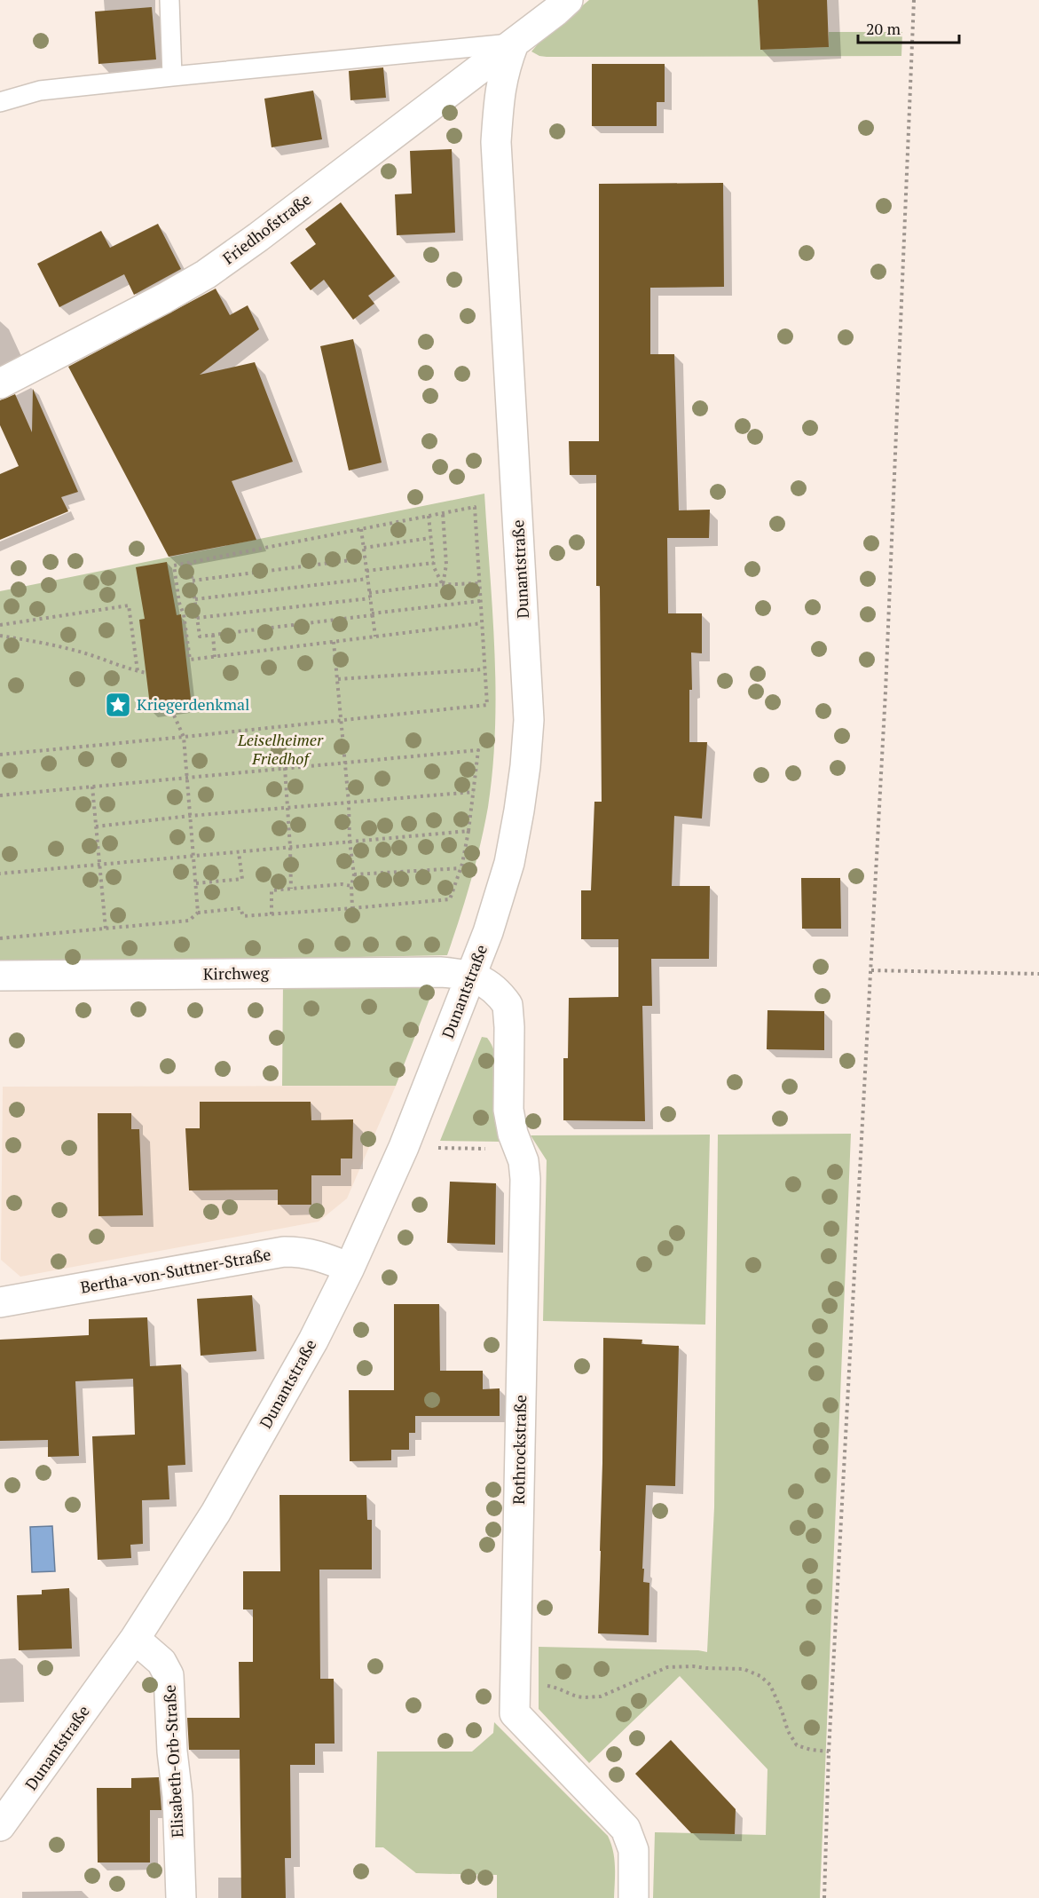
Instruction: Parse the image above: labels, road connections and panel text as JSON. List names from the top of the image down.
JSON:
{
  "streets": {
    "street": [
      "Friedhofstraße",
      "Dunantstraße",
      "Kirchweg",
      "Bertha-von-Suttner-Straße",
      "Rothrockstraße",
      "Elisabeth-Orb-Straße"
    ]
  },
  "crossings": [
    ["Friedhofstraße", "Dunantstraße"],
    ["Dunantstraße", "Kirchweg"],
    ["Dunantstraße", "Bertha-von-Suttner-Straße"],
    ["Dunantstraße", "Rothrockstraße"],
    ["Dunantstraße", "Elisabeth-Orb-Straße"],
    ["Kirchweg", "Rothrockstraße"]
  ],
  "parks": ["Leiselheimer Friedhof"],
  "places": {
    "place": ["Kriegerdenkmal"]
  },
  "scale_bar": "20 m"
}
